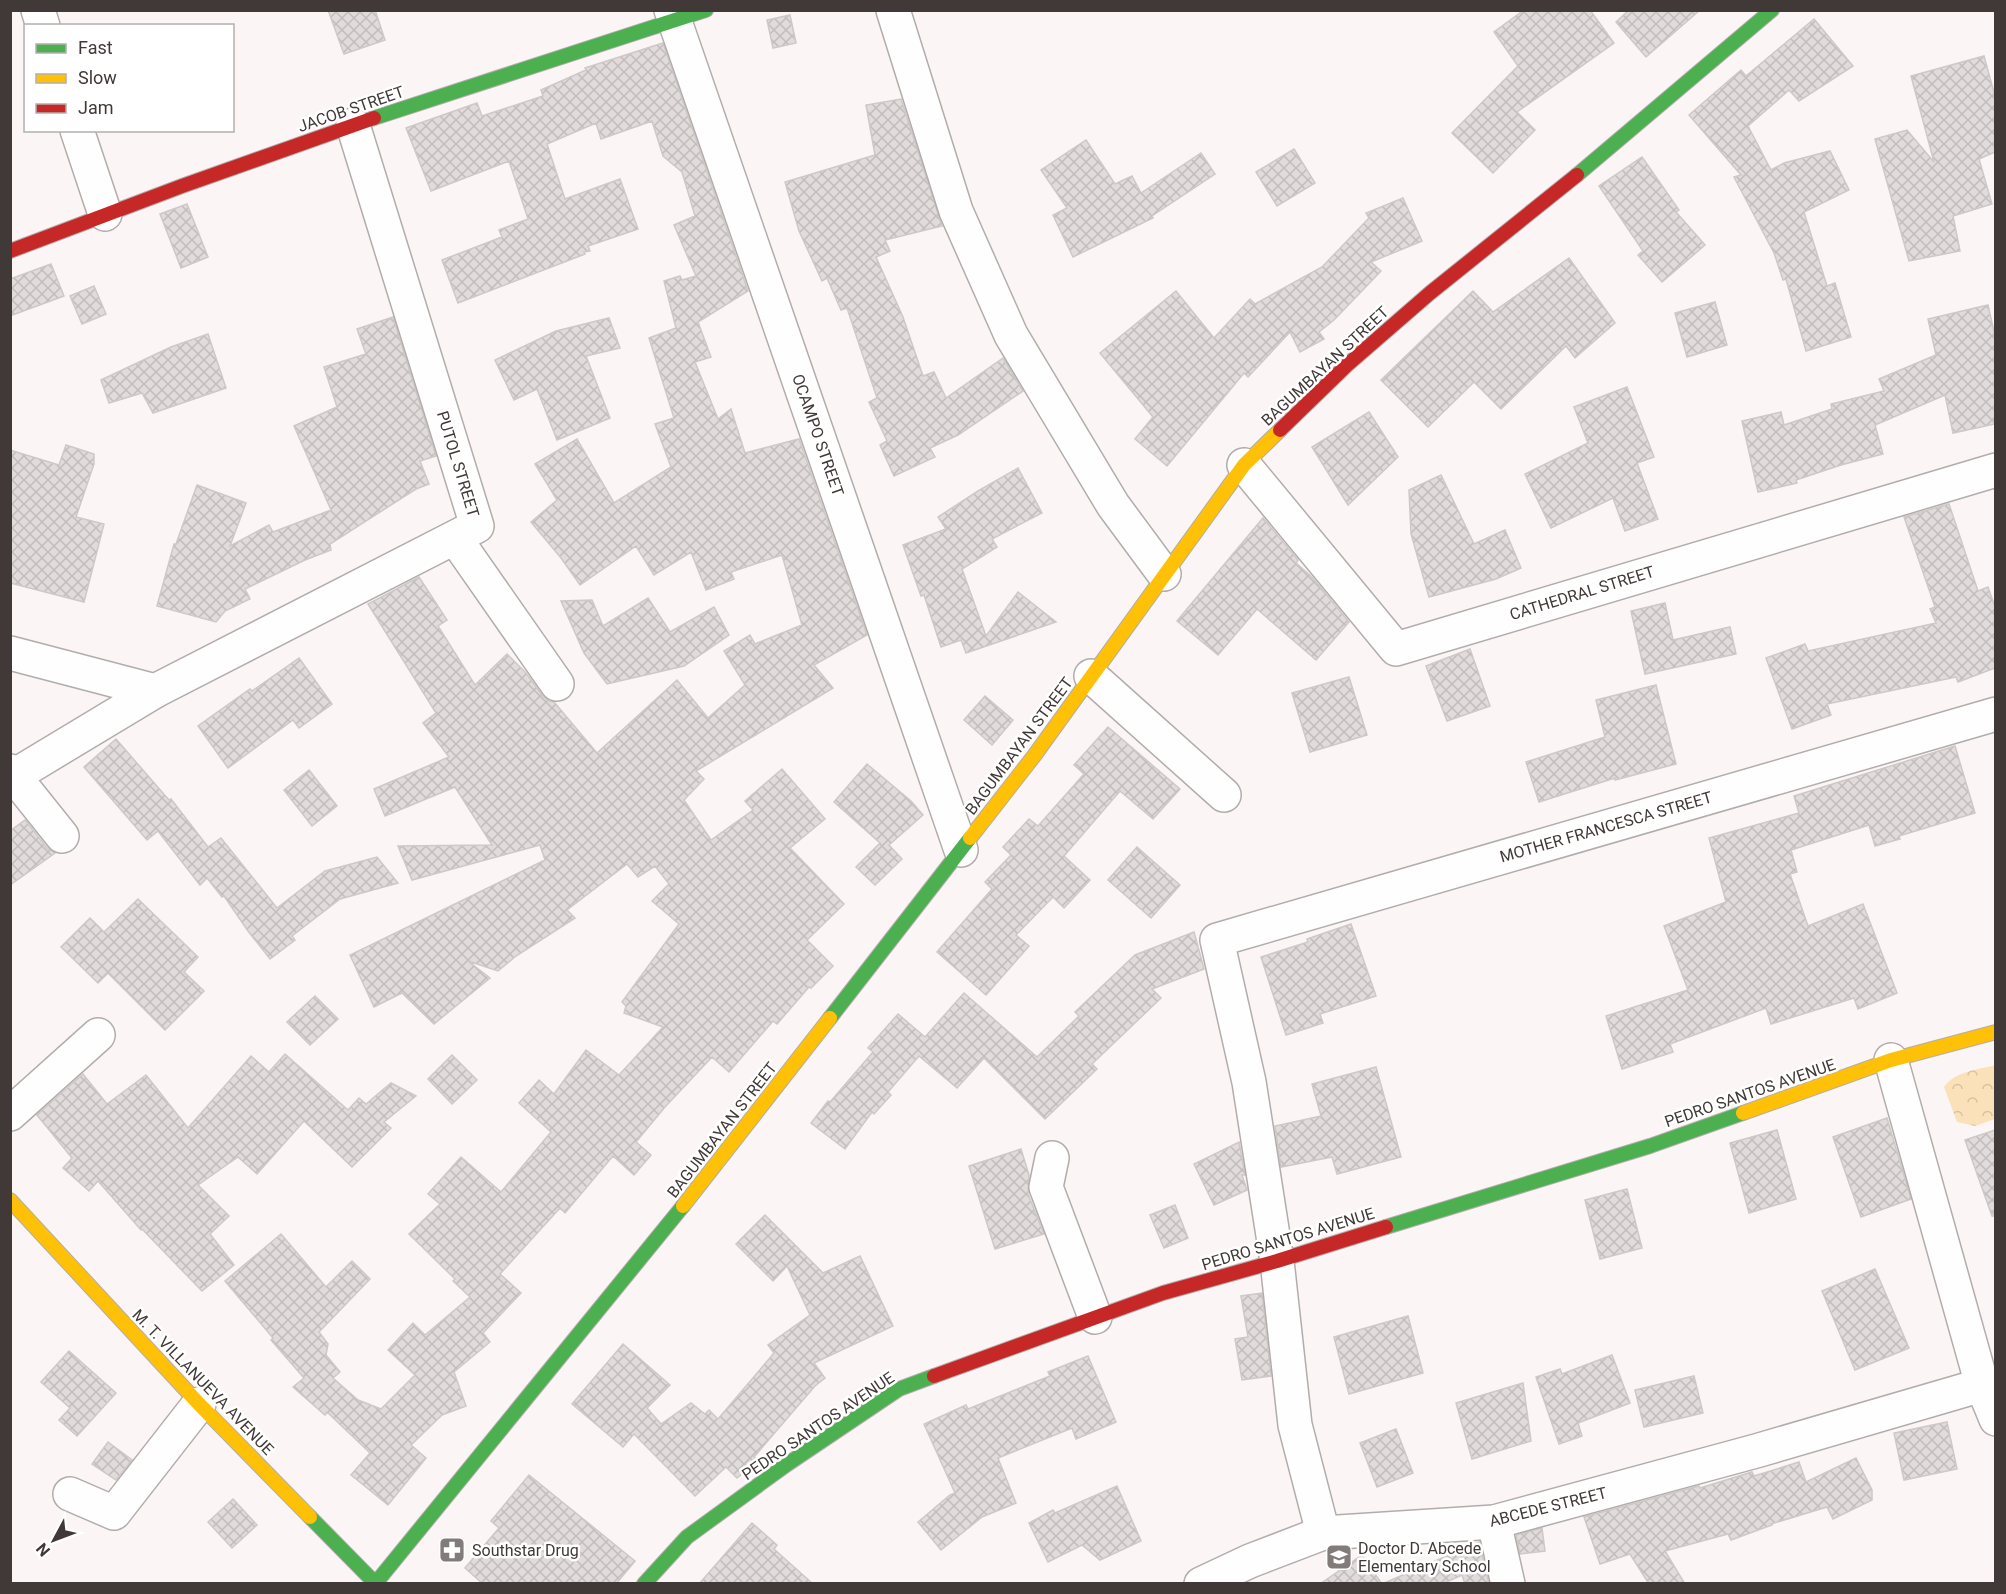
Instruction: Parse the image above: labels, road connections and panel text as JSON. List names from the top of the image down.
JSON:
{
  "streets": {
    "main road": [
      "JACOB STREET",
      "BAGUMBAYAN STREET",
      "PEDRO SANTOS AVENUE",
      "M. T. VILLANUEVA AVENUE"
    ],
    "street": [
      "OCAMPO STREET",
      "PUTOL STREET",
      "CATHEDRAL STREET",
      "MOTHER FRANCESCA STREET",
      "ABCEDE STREET"
    ]
  },
  "crossings": [
    ["JACOB STREET", "OCAMPO STREET"],
    ["JACOB STREET", "PUTOL STREET"],
    ["BAGUMBAYAN STREET", "OCAMPO STREET"],
    ["BAGUMBAYAN STREET", "CATHEDRAL STREET"],
    ["BAGUMBAYAN STREET", "M. T. VILLANUEVA AVENUE"],
    ["MOTHER FRANCESCA STREET", "PEDRO SANTOS AVENUE"]
  ],
  "places": {
    "pharmacy": ["Southstar Drug"],
    "school or university": ["Doctor D. Abcede Elementary School"]
  },
  "legend": ["Fast", "Slow", "Jam"],
  "north": "bottom left"
}
